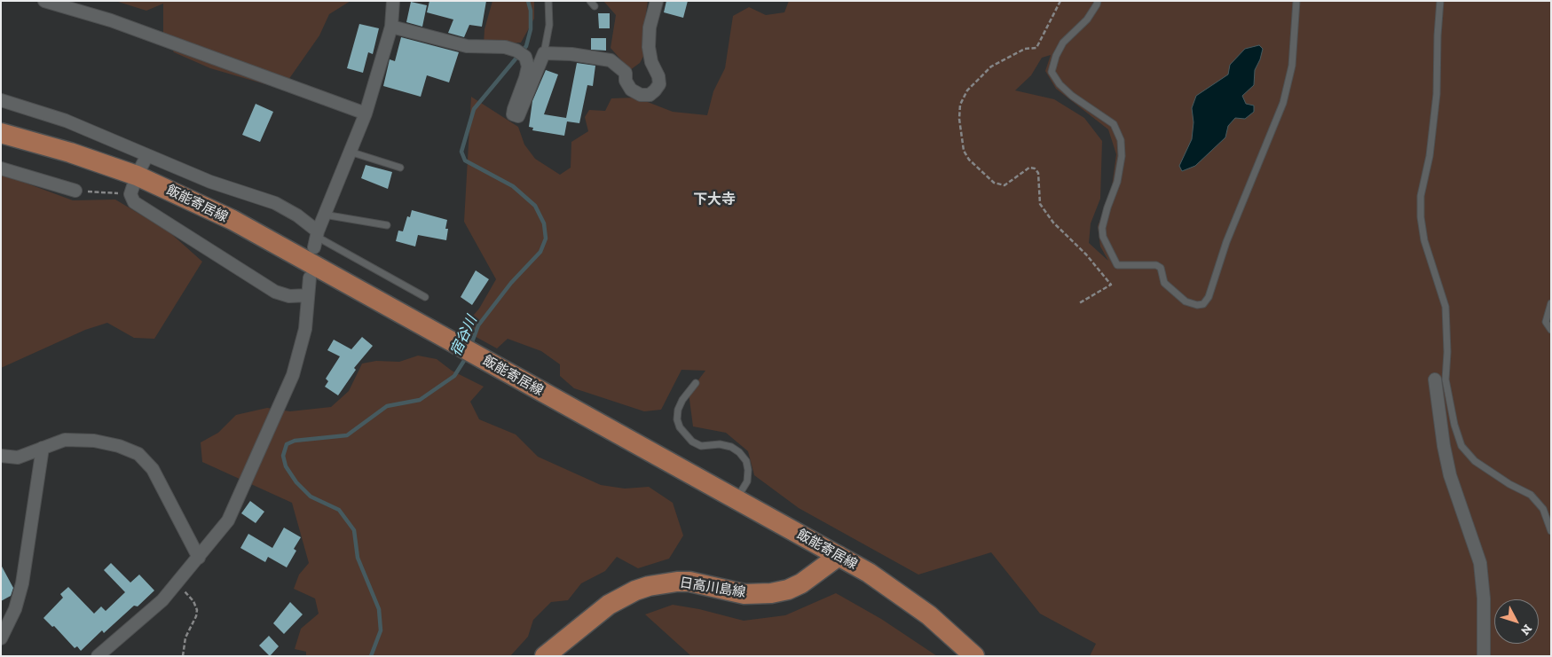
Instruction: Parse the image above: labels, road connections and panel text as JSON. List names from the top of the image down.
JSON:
{
  "streets": {
    "main road": ["飯能寄居線", "日高川島線"]
  },
  "crossings": [
    ["飯能寄居線", "日高川島線"]
  ],
  "districts": ["下大寺"],
  "water": ["宿谷川"],
  "north": "bottom right"
}
